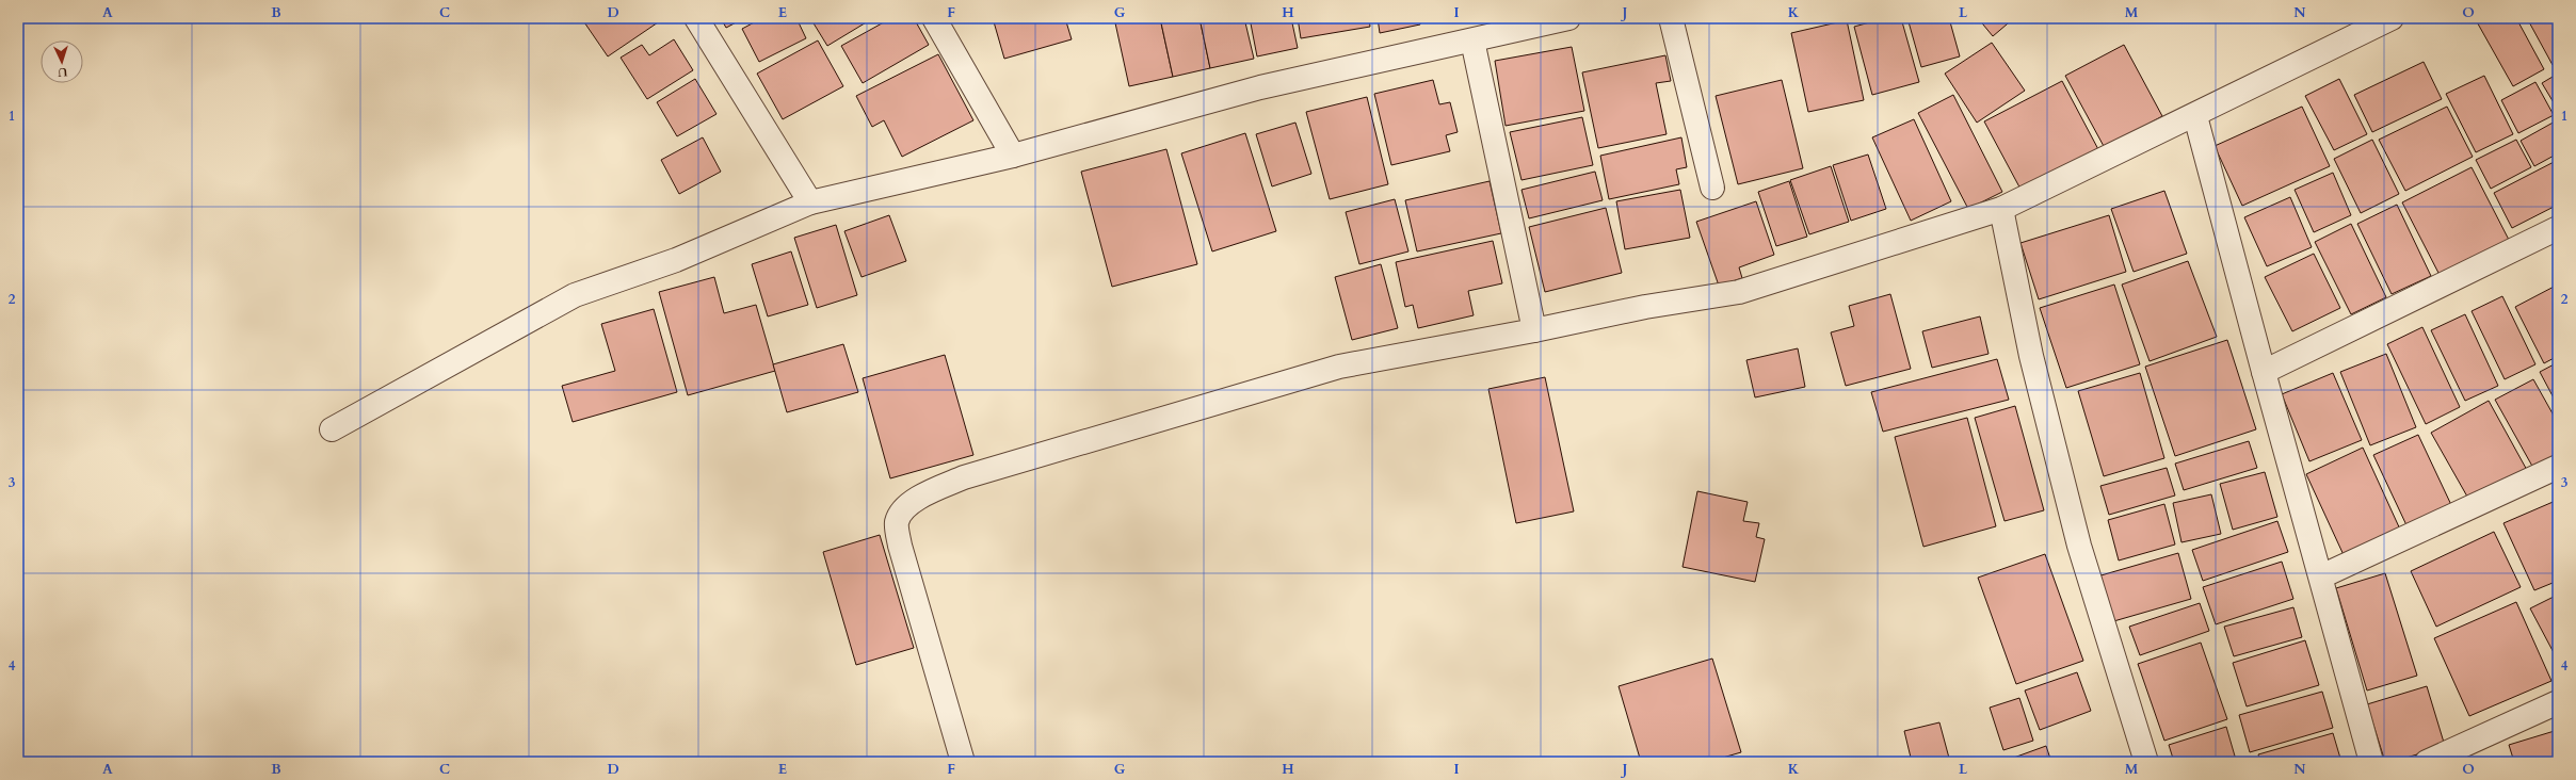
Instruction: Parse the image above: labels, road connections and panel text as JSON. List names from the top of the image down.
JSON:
{
  "north": "bottom",
  "grid": {
    "columns": [
      "A",
      "B",
      "C",
      "D",
      "E",
      "F",
      "G",
      "H",
      "I",
      "J",
      "K",
      "L",
      "M",
      "N",
      "O"
    ],
    "rows": [
      "1",
      "2",
      "3",
      "4"
    ]
  }
}
